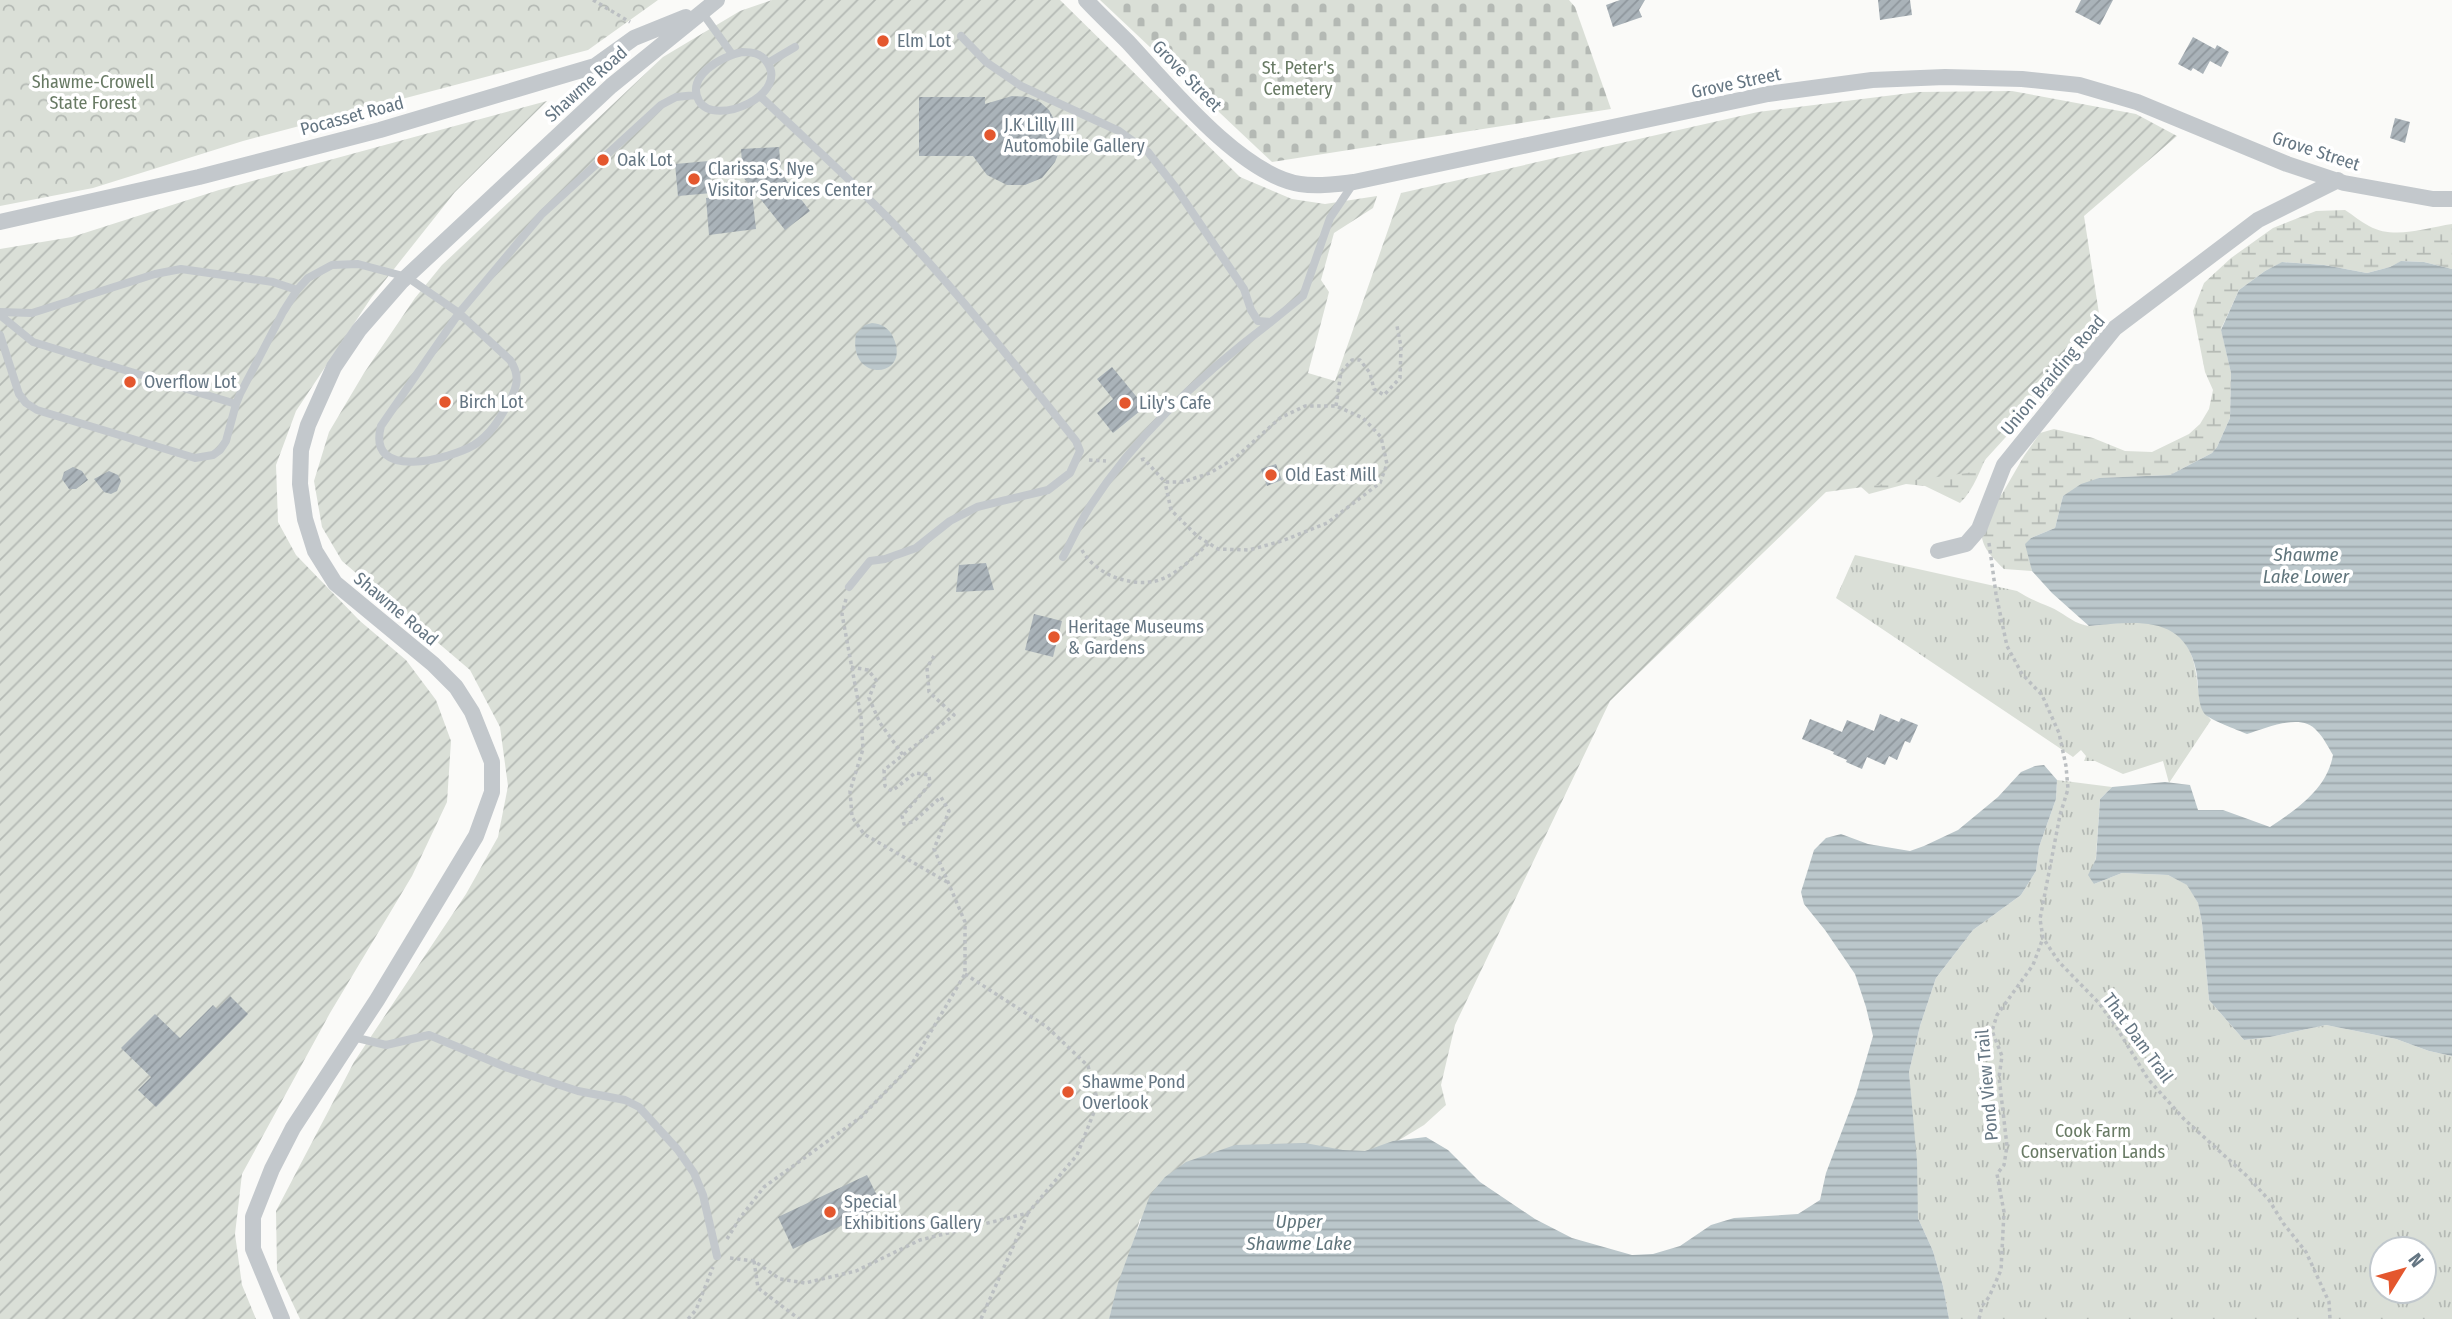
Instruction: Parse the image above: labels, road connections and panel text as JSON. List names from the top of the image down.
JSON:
{
  "streets": {
    "street": [
      "Grove Street",
      "Shawme Road",
      "Pocasset Road",
      "Union Braiding Road"
    ],
    "path": ["That Dam Trail", "Pond View Trail"]
  },
  "crossings": [
    ["Grove Street", "Union Braiding Road"],
    ["Shawme Road", "Pocasset Road"],
    ["That Dam Trail", "Pond View Trail"]
  ],
  "water": ["Shawme Lake Lower", "Upper Shawme Lake"],
  "parks": ["St. Peter's Cemetery", "Shawme-Crowell State Forest", "Cook Farm Conservation Lands"],
  "places": [
    "Elm Lot",
    "J.K Lilly III Automobile Gallery",
    "Oak Lot",
    "Clarissa S. Nye Visitor Services Center",
    "Overflow Lot",
    "Birch Lot",
    "Lily's Cafe",
    "Old East Mill",
    "Heritage Museums & Gardens",
    "Shawme Pond Overlook",
    "Special Exhibitions Gallery"
  ],
  "north": "top right"
}
